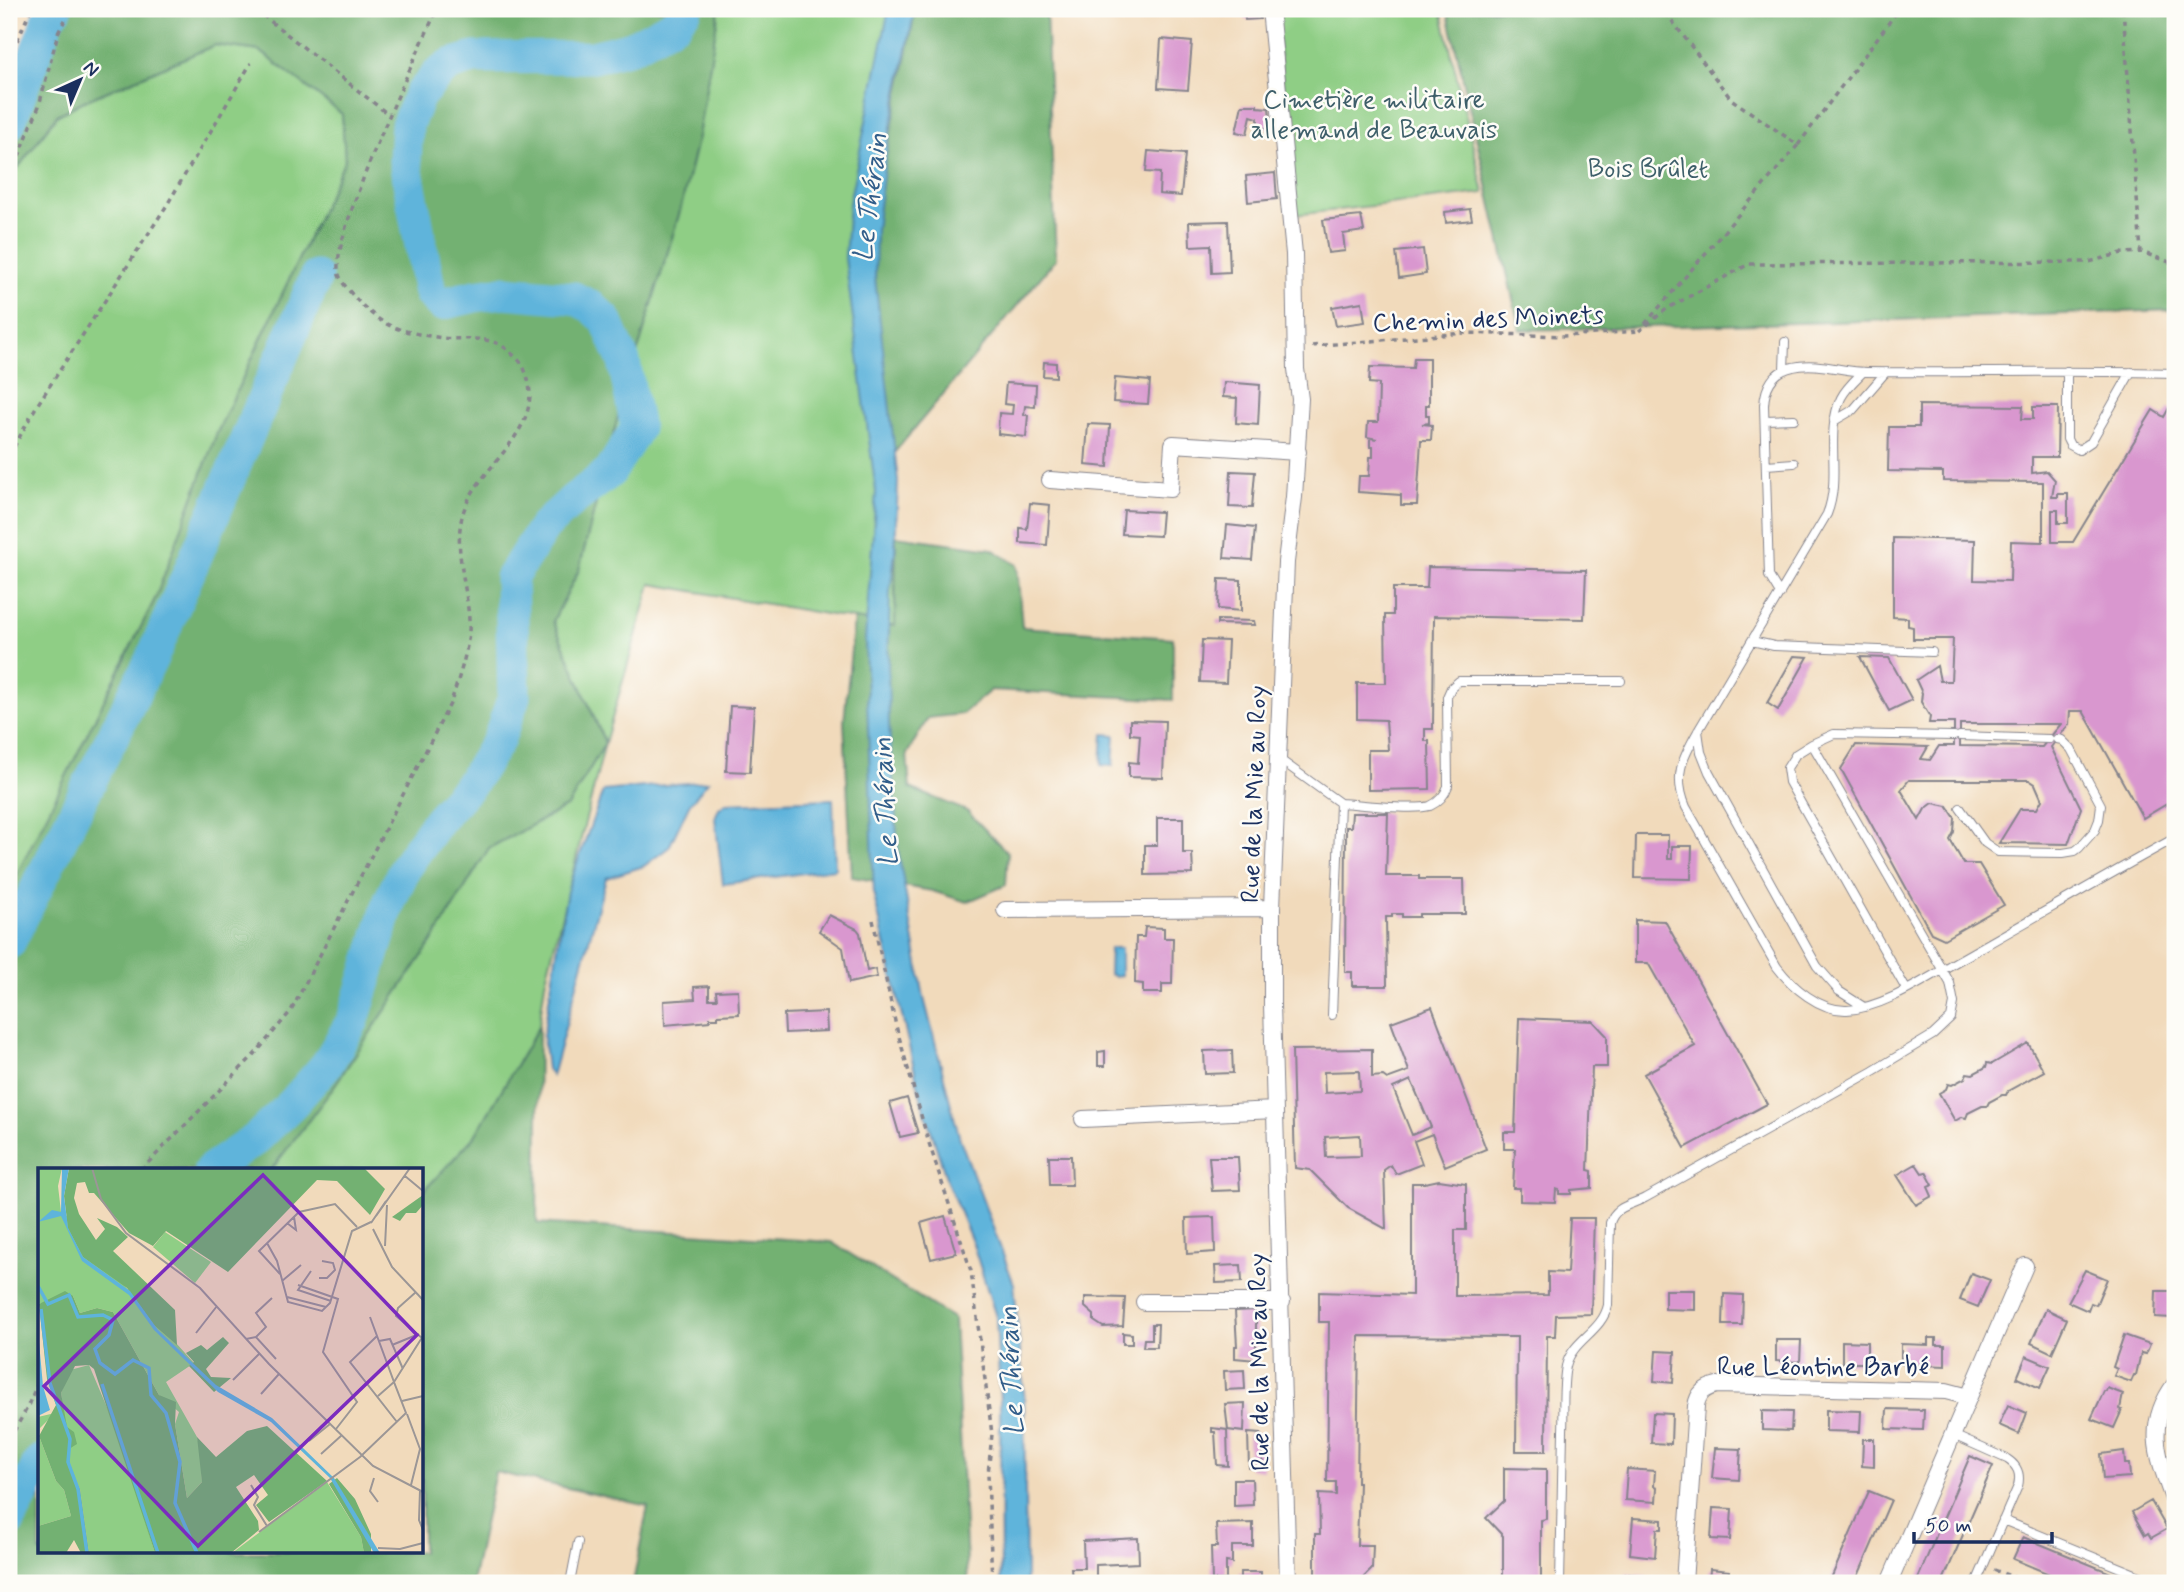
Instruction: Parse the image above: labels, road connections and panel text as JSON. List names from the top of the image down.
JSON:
{
  "streets": {
    "street": ["Rue de la Mie au Roy", "Rue Léontine Barbé"],
    "path": ["Chemin des Moinets"]
  },
  "crossings": [
    ["Chemin des Moinets", "Rue de la Mie au Roy"]
  ],
  "water": ["Le Thérain"],
  "parks": ["Cimetière militaire allemand de Beauvais", "Bois Brûlet"],
  "scale_bar": "50 m",
  "north": "top right"
}
